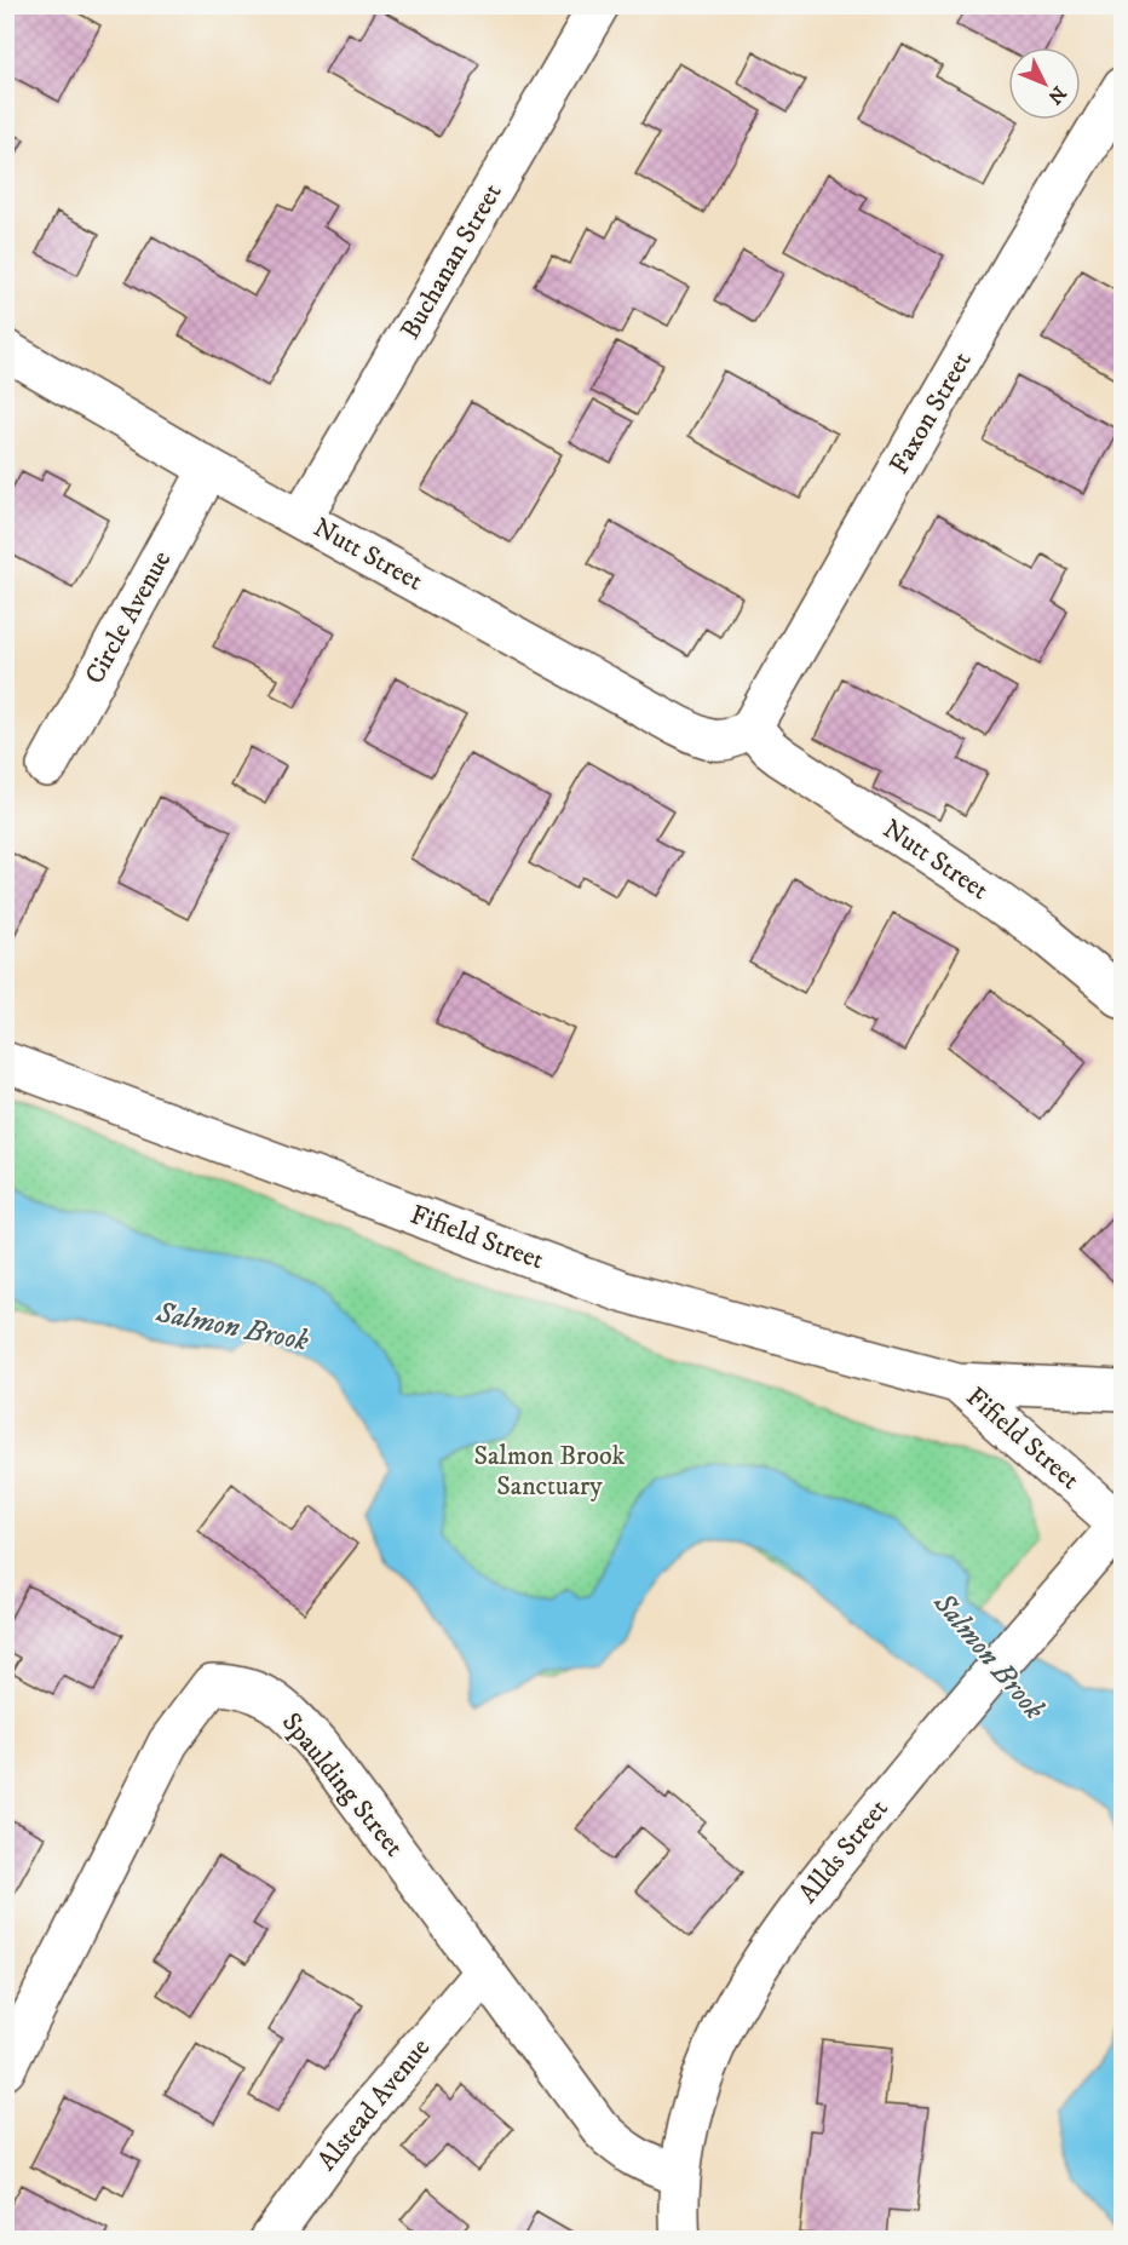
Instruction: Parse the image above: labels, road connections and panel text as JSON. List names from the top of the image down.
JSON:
{
  "streets": {
    "street": [
      "Buchanan Street",
      "Faxon Street",
      "Nutt Street",
      "Circle Avenue",
      "Fifield Street",
      "Spaulding Street",
      "Allds Street",
      "Alstead Avenue"
    ]
  },
  "crossings": [
    ["Buchanan Street", "Nutt Street"],
    ["Faxon Street", "Nutt Street"],
    ["Nutt Street", "Circle Avenue"],
    ["Fifield Street", "Allds Street"],
    ["Spaulding Street", "Allds Street"],
    ["Spaulding Street", "Alstead Avenue"]
  ],
  "water": ["Salmon Brook"],
  "parks": ["Salmon Brook Sanctuary"],
  "north": "bottom right"
}
